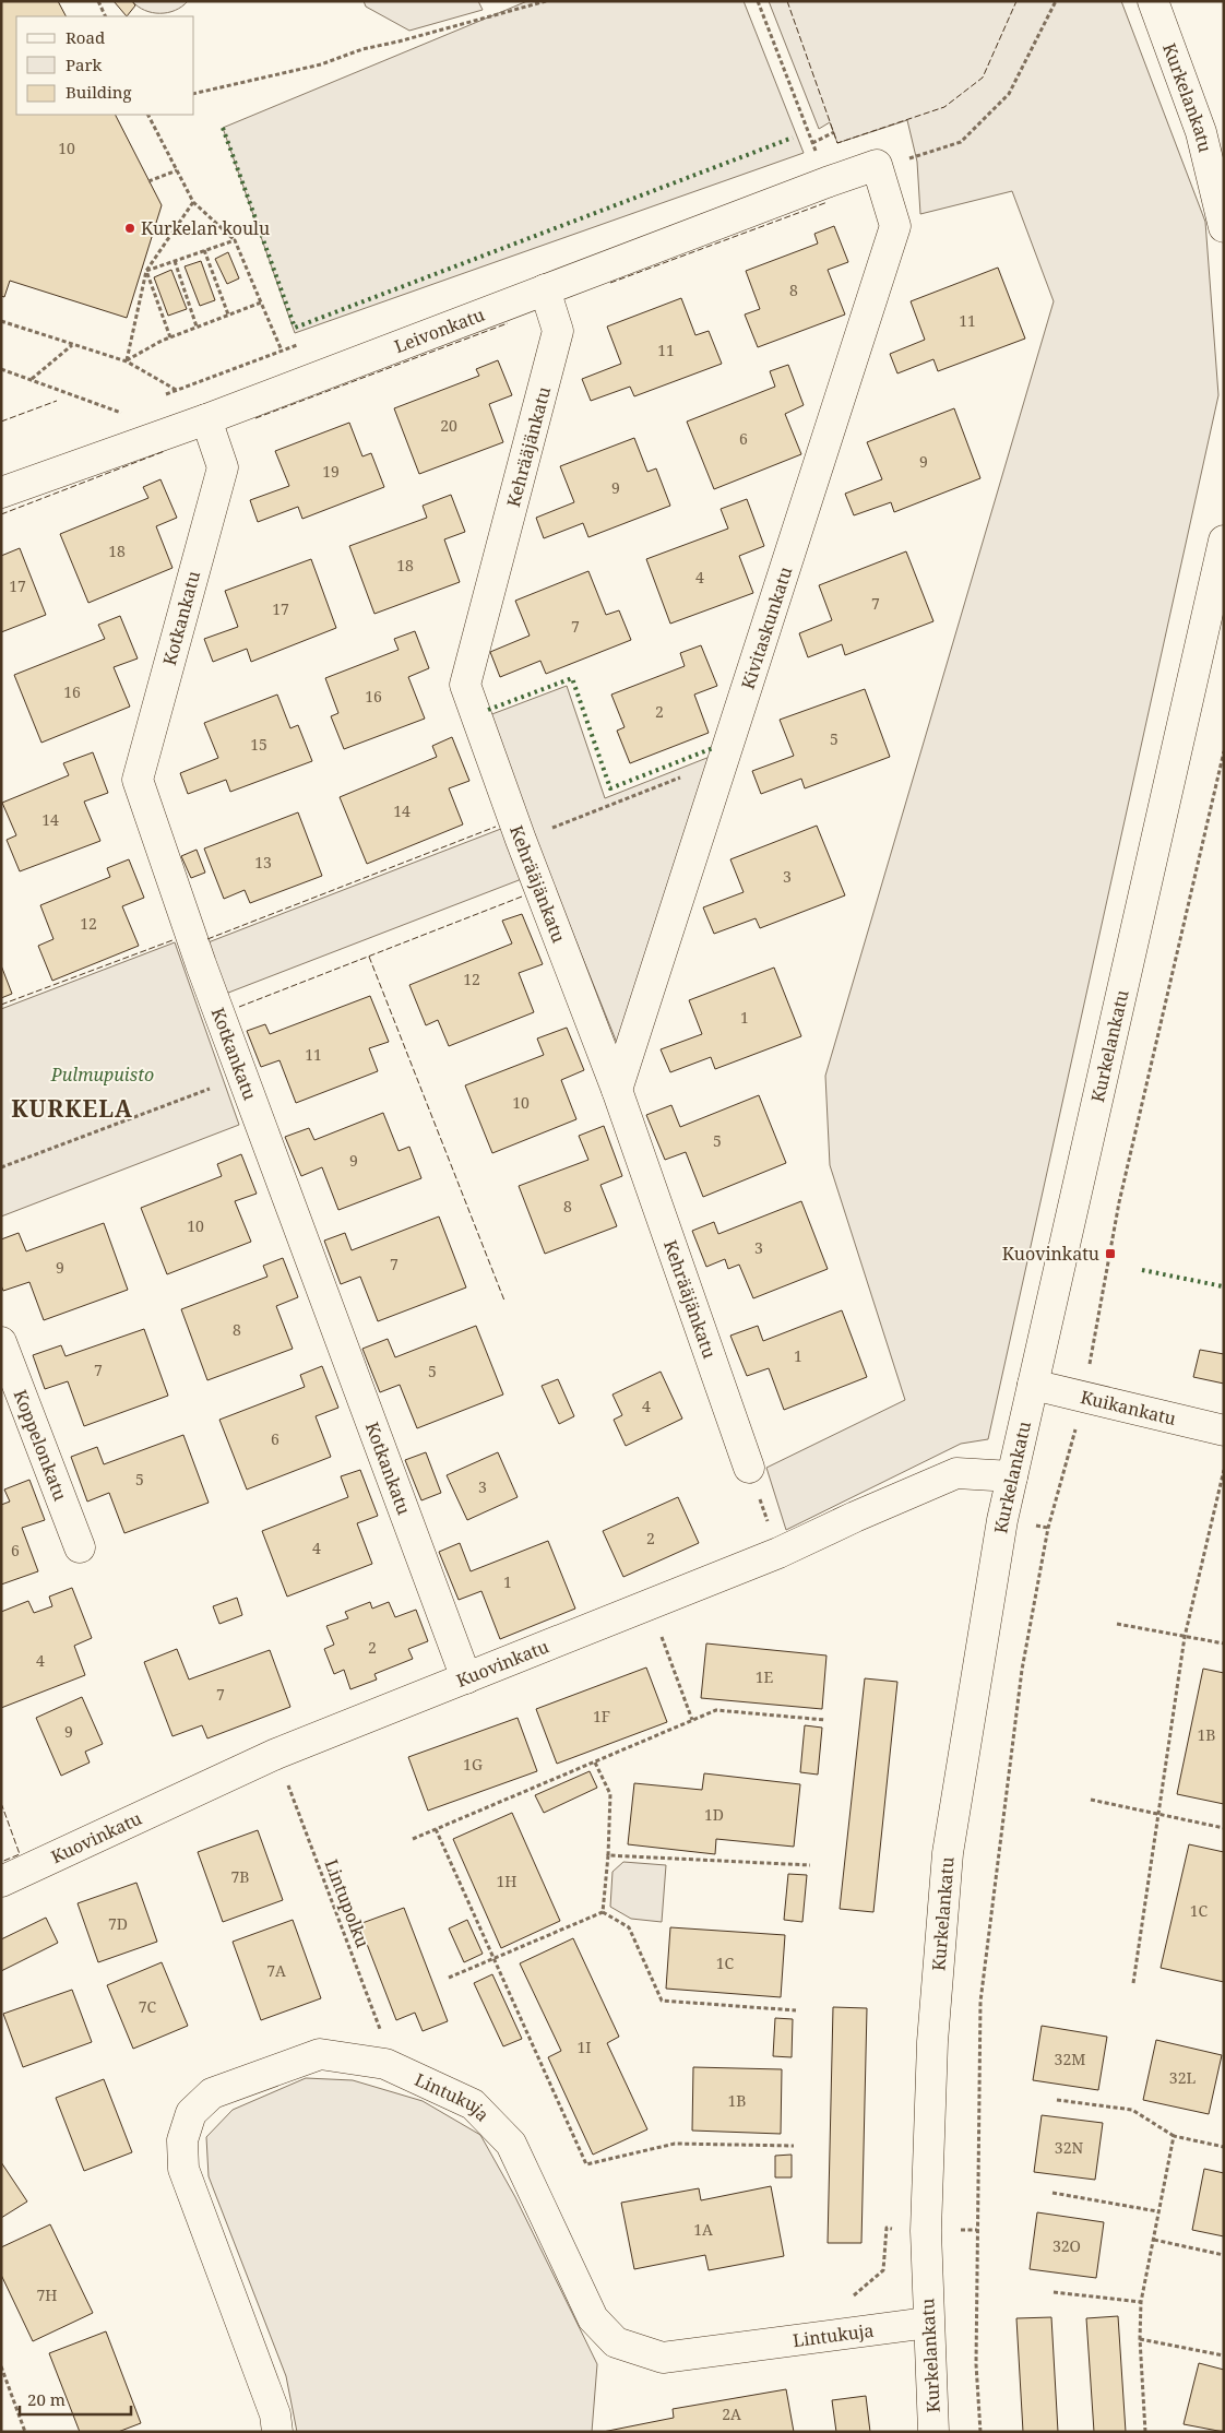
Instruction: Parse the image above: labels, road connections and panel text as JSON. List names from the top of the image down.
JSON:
{
  "streets": {
    "street": [
      "Kurkelankatu",
      "Leivonkatu",
      "Kehrääjänkatu",
      "Kotkankatu",
      "Kivitaskunkatu",
      "Kuikankatu",
      "Koppelonkatu",
      "Kuovinkatu",
      "Lintukuja"
    ],
    "path": ["Lintupolku"]
  },
  "crossings": [
    ["Kurkelankatu", "Kuikankatu"],
    ["Kurkelankatu", "Kuovinkatu"],
    ["Kurkelankatu", "Lintukuja"],
    ["Leivonkatu", "Kehrääjänkatu"],
    ["Leivonkatu", "Kotkankatu"],
    ["Leivonkatu", "Kivitaskunkatu"],
    ["Kehrääjänkatu", "Kivitaskunkatu"],
    ["Kotkankatu", "Kuovinkatu"],
    ["Kuovinkatu", "Lintupolku"],
    ["Lintupolku", "Lintukuja"]
  ],
  "districts": ["KURKELA"],
  "parks": ["Pulmupuisto"],
  "places": {
    "other": ["Kurkelan koulu"],
    "transit": ["Kuovinkatu"]
  },
  "house_numbers": [
    "10",
    "8",
    "11",
    "11",
    "20",
    "6",
    "9",
    "19",
    "9",
    "18",
    "18",
    "4",
    "17",
    "7",
    "17",
    "7",
    "16",
    "16",
    "2",
    "5",
    "15",
    "14",
    "14",
    "13",
    "3",
    "12",
    "12",
    "1",
    "11",
    "10",
    "5",
    "9",
    "8",
    "10",
    "3",
    "7",
    "9",
    "8",
    "1",
    "7",
    "5",
    "4",
    "6",
    "5",
    "3",
    "2",
    "4",
    "6",
    "1",
    "2",
    "4",
    "1E",
    "7",
    "1F",
    "9",
    "1B",
    "1G",
    "1D",
    "7B",
    "1H",
    "1C",
    "7D",
    "1C",
    "7A",
    "7C",
    "1I",
    "32M",
    "32L",
    "1B",
    "32N",
    "1A",
    "32O",
    "7H",
    "2A"
  ],
  "legend": ["Road", "Park", "Building"],
  "scale_bar": "20 m"
}
